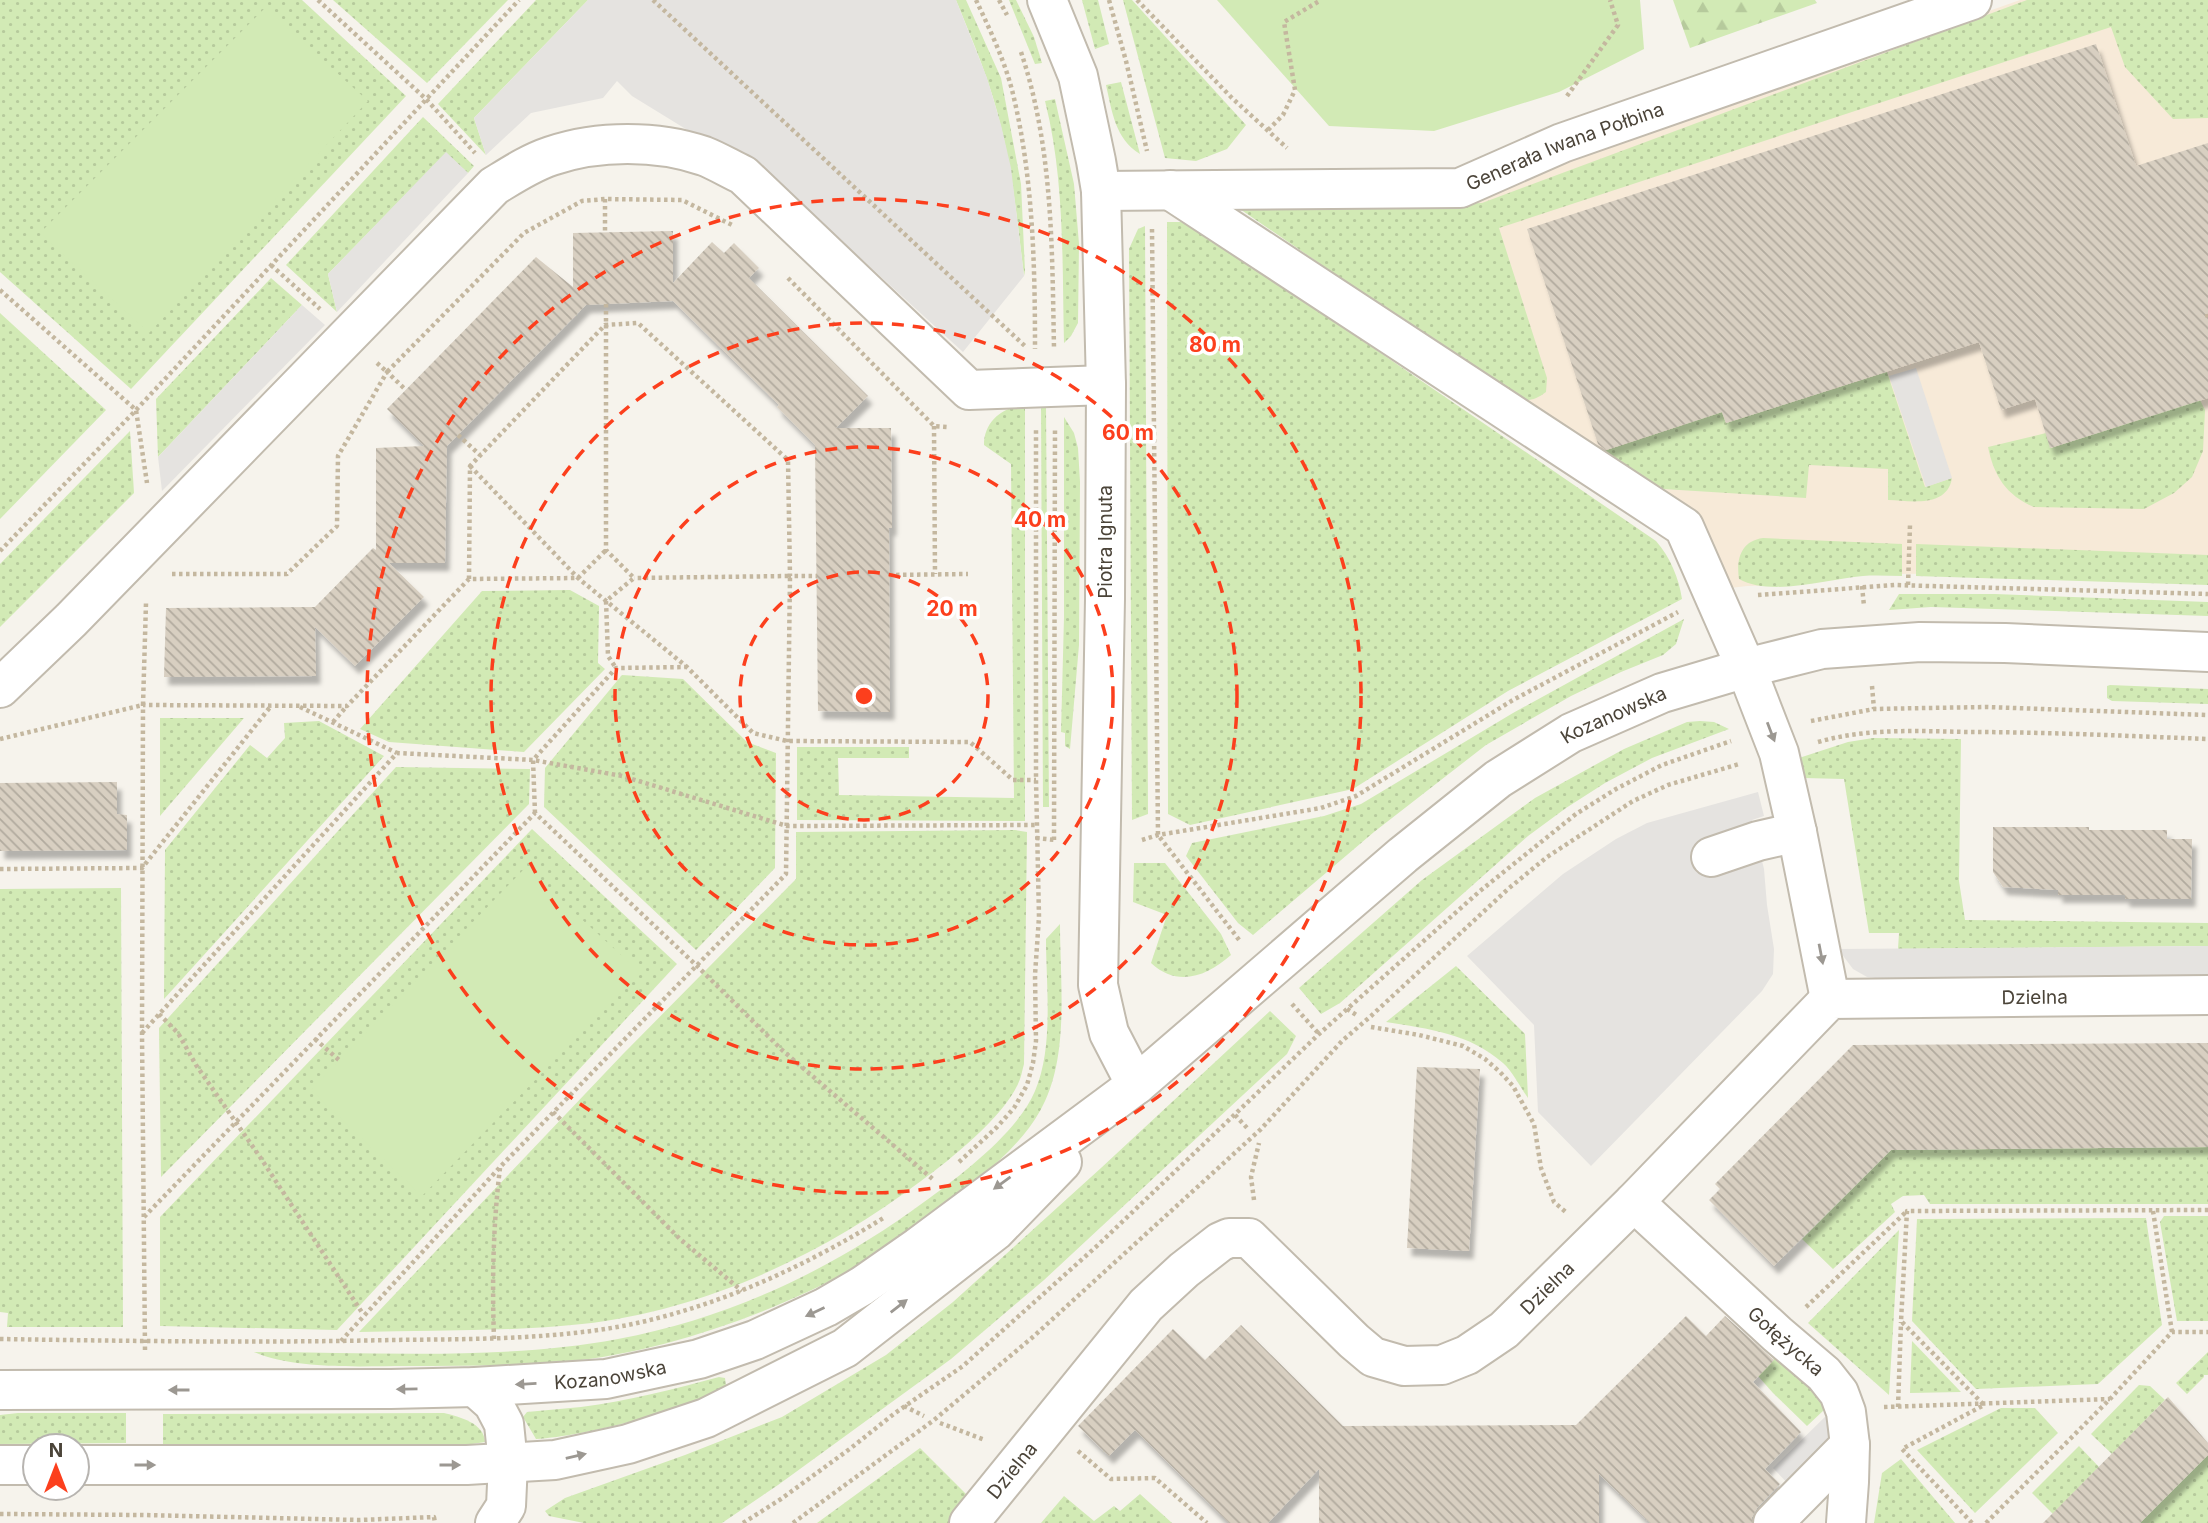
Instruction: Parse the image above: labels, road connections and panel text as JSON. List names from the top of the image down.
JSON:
{
  "streets": {
    "street": [
      "Generała Iwana Połbina",
      "Piotra Ignuta",
      "Kozanowska",
      "Dzielna",
      "Gołężycka"
    ]
  },
  "crossings": [
    ["Generała Iwana Połbina", "Piotra Ignuta"],
    ["Piotra Ignuta", "Kozanowska"],
    ["Dzielna", "Gołężycka"]
  ],
  "north": "top",
  "rings": [
    "80 m",
    "60 m",
    "40 m",
    "20 m"
  ]
}
